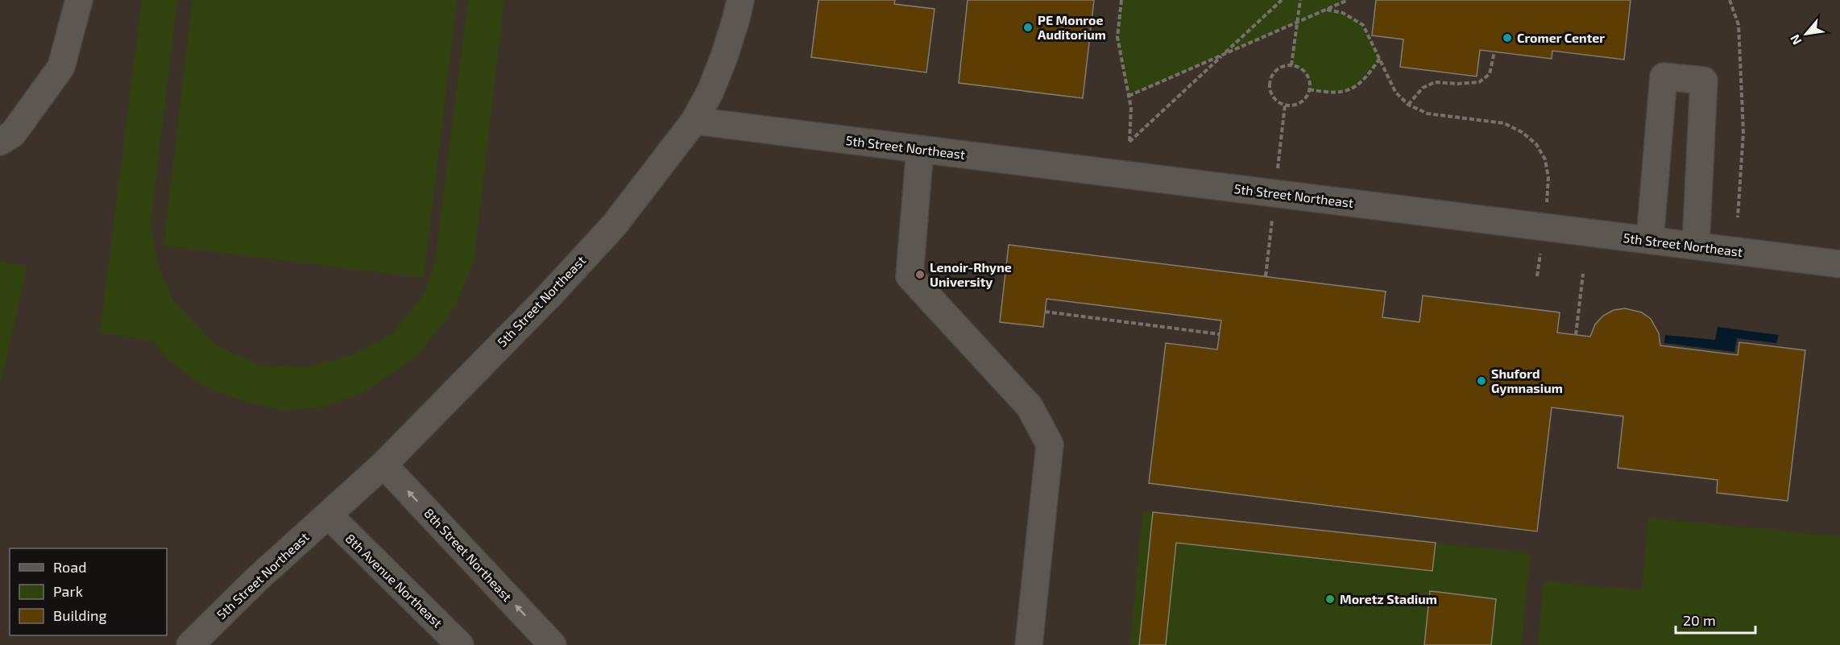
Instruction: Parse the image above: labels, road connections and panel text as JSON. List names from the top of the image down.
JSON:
{
  "streets": {
    "street": ["5th Street Northeast", "8th Street Northeast", "8th Avenue Northeast"]
  },
  "crossings": [
    ["5th Street Northeast", "8th Street Northeast"],
    ["5th Street Northeast", "8th Avenue Northeast"]
  ],
  "one_way": ["8th Street Northeast"],
  "places": [
    "PE Monroe Auditorium",
    "Cromer Center",
    "Lenoir-Rhyne University",
    "Shuford Gymnasium",
    "Moretz Stadium"
  ],
  "legend": ["Road", "Park", "Building"],
  "scale_bar": "20 m",
  "north": "bottom left"
}
